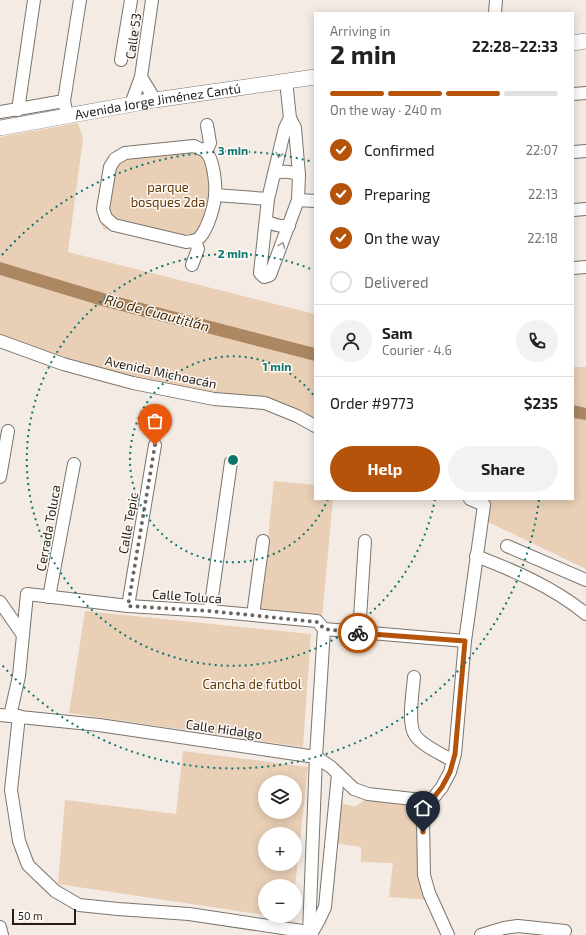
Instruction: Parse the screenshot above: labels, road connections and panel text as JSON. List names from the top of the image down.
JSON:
{
  "streets": {
    "main road": ["Avenida Jorge Jiménez Cantú"],
    "street": [
      "Calle 53",
      "Avenida Michoacán",
      "Calle Tepic",
      "Cerrada Toluca",
      "Calle Toluca",
      "Calle Hidalgo"
    ]
  },
  "crossings": [
    ["Calle 53", "Avenida Jorge Jiménez Cantú"],
    ["Calle Tepic", "Calle Toluca"],
    ["Cerrada Toluca", "Calle Toluca"],
    ["Calle Toluca", "Calle Hidalgo"]
  ],
  "water": ["Rio de Cuautitlán"],
  "parks": ["parque bosques 2da", "Cancha de futbol"],
  "scale_bar": "50 m",
  "page": {
    "heading": ["2 min", "Arriving in", "22:28–22:33"],
    "panel": [
      "Sam",
      "Courier · 4.6",
      "Order #9773",
      "$235"
    ],
    "bar": "On the way · 240 m",
    "list": [
      ["Confirmed", "22:07"],
      ["Preparing", "22:13"],
      ["On the way", "22:18"],
      "Delivered"
    ],
    "buttons": ["Help", "Share"],
    "map_buttons": ["+", "−"],
    "scale": "50 m"
  },
  "rings": ["3 min", "2 min", "1 min"]
}
